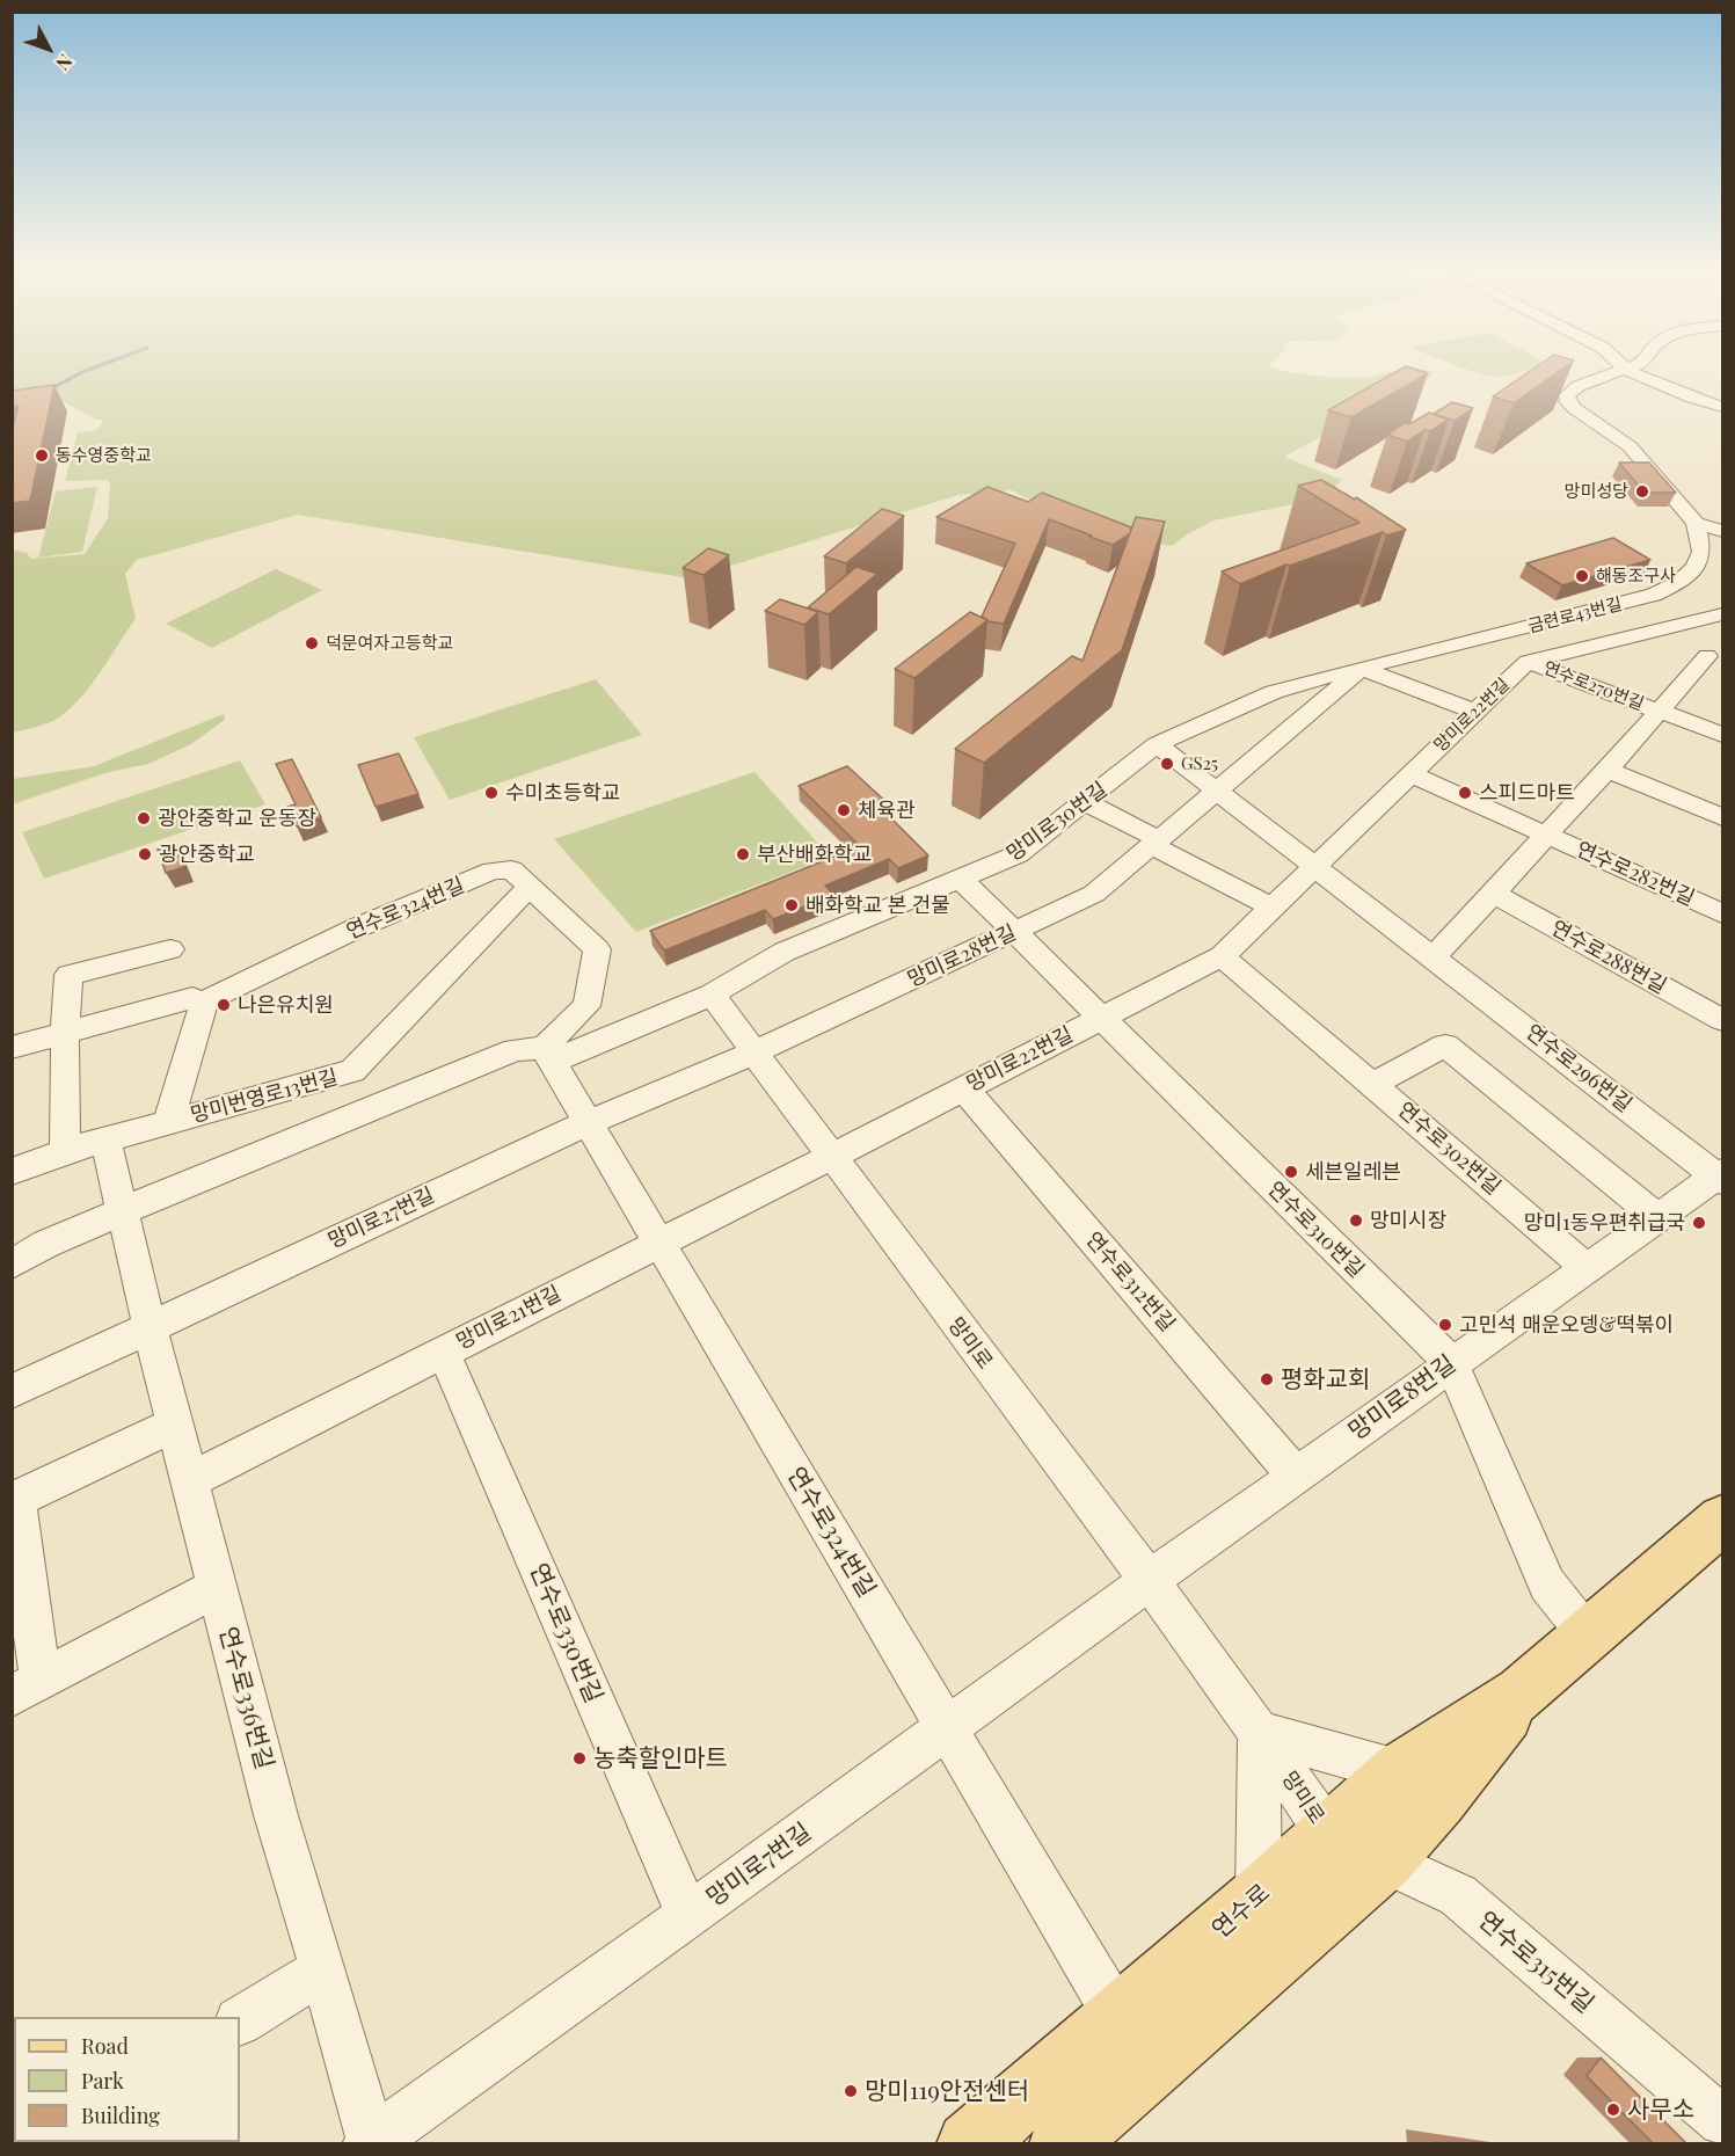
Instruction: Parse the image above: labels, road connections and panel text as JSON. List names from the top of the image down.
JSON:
{
  "streets": {
    "main road": ["연수로"],
    "street": [
      "금련로43번길",
      "연수로270번길",
      "망미로22번길",
      "망미로30번길",
      "연수로282번길",
      "연수로324번길",
      "망미로28번길",
      "연수로288번길",
      "연수로296번길",
      "망미번영로13번길",
      "연수로302번길",
      "망미로27번길",
      "연수로310번길",
      "연수로312번길",
      "망미로21번길",
      "망미로",
      "망미로8번길",
      "연수로330번길",
      "연수로336번길",
      "망미로7번길",
      "연수로315번길"
    ]
  },
  "crossings": [
    ["금련로43번길", "망미로30번길"],
    ["금련로43번길", "망미로28번길"],
    ["연수로270번길", "망미로22번길"],
    ["연수로270번길", "연수로282번길"],
    ["망미로22번길", "연수로282번길"],
    ["망미로22번길", "연수로296번길"],
    ["망미로22번길", "연수로302번길"],
    ["망미로22번길", "연수로310번길"],
    ["망미로22번길", "연수로312번길"],
    ["망미로22번길", "망미로21번길"],
    ["망미로22번길", "망미로"],
    ["망미로30번길", "망미로28번길"],
    ["망미로30번길", "연수로296번길"],
    ["망미로30번길", "연수로310번길"],
    ["망미로30번길", "망미로"],
    ["연수로324번길", "망미번영로13번길"],
    ["연수로324번길", "망미로27번길"],
    ["연수로324번길", "망미로21번길"],
    ["연수로324번길", "망미로7번길"],
    ["연수로324번길", "연수로"],
    ["망미로28번길", "연수로296번길"],
    ["망미로28번길", "망미로27번길"],
    ["망미로28번길", "연수로310번길"],
    ["망미로28번길", "망미로"],
    ["연수로296번길", "망미로8번길"],
    ["망미번영로13번길", "연수로336번길"],
    ["연수로302번길", "망미로8번길"],
    ["망미로27번길", "망미로"],
    ["망미로27번길", "연수로336번길"],
    ["연수로310번길", "망미로8번길"],
    ["연수로310번길", "연수로"],
    ["연수로312번길", "망미로8번길"],
    ["망미로21번길", "망미로"],
    ["망미로21번길", "연수로330번길"],
    ["망미로21번길", "연수로336번길"],
    ["망미로", "망미로8번길"],
    ["망미로", "망미로7번길"],
    ["망미로", "연수로"],
    ["망미로", "연수로315번길"],
    ["망미로8번길", "망미로7번길"],
    ["연수로330번길", "망미로7번길"],
    ["연수로336번길", "망미로7번길"],
    ["연수로", "연수로315번길"]
  ],
  "places": [
    "동수영중학교",
    "망미성당",
    "해동조구사",
    "덕문여자고등학교",
    "GS25",
    "수미초등학교",
    "스피드마트",
    "체육관",
    "광안중학교 운동장",
    "광안중학교",
    "부산배화학교",
    "배화학교 본 건물",
    "나은유치원",
    "세븐일레븐",
    "망미시장",
    "망미1동우편취급국",
    "고민석 매운오뎅&떡볶이",
    "평화교회",
    "농축할인마트",
    "망미119안전센터",
    "사무소"
  ],
  "legend": ["Road", "Park", "Building"],
  "north": "bottom right"
}
